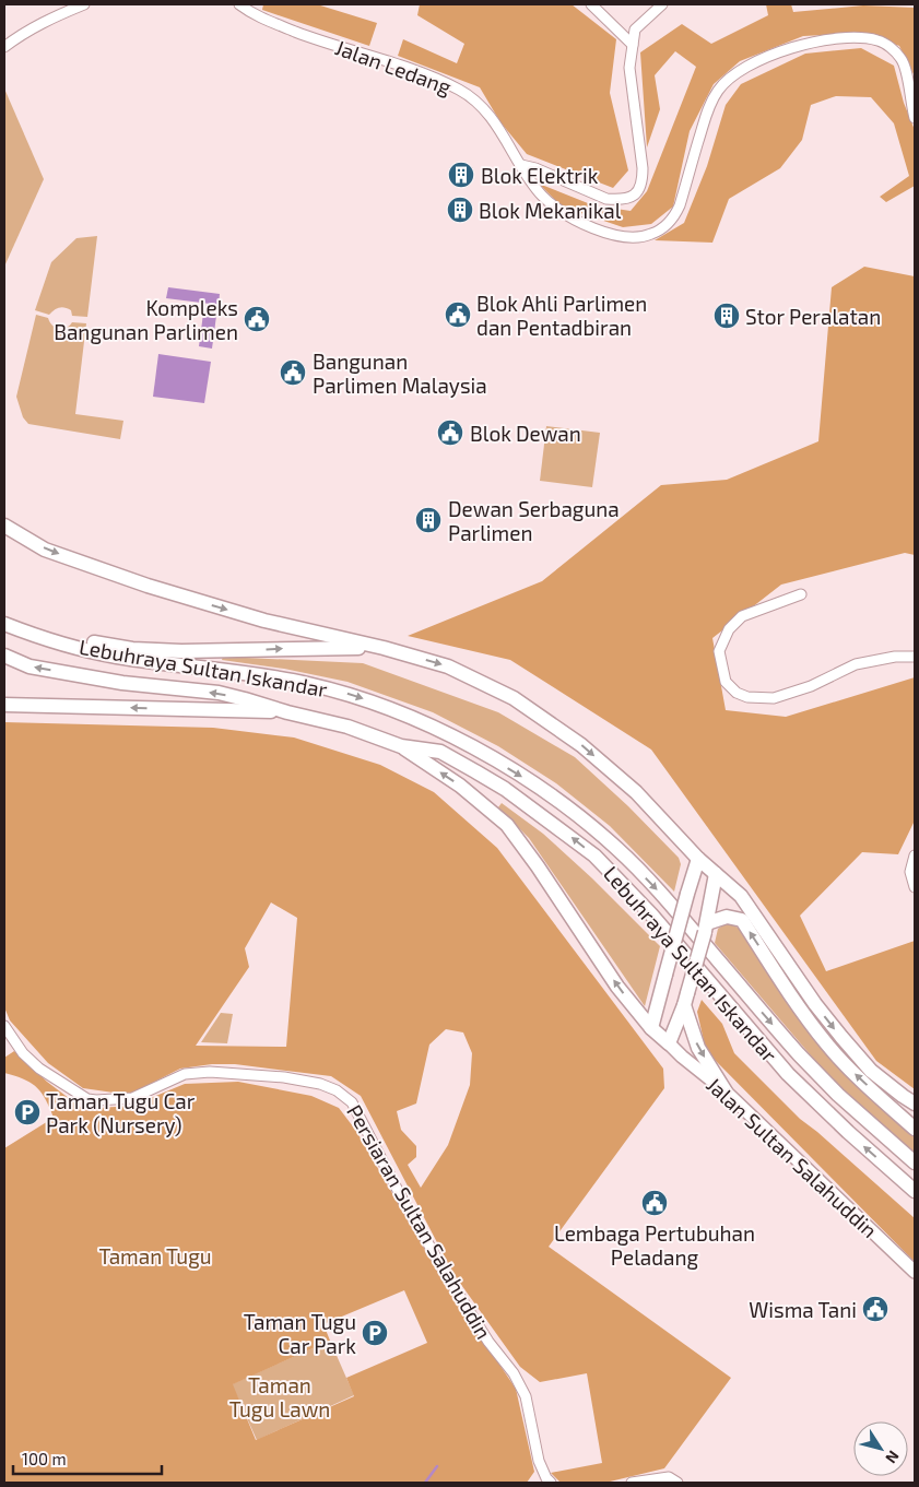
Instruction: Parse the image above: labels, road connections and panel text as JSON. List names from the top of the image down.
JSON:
{
  "streets": {
    "main road": ["Lebuhraya Sultan Iskandar"],
    "street": ["Jalan Ledang", "Jalan Sultan Salahuddin", "Persiaran Sultan Salahuddin"]
  },
  "parks": ["Taman Tugu", "Taman Tugu Lawn"],
  "places": {
    "building": [
      "Blok Elektrik",
      "Blok Mekanikal",
      "Stor Peralatan",
      "Dewan Serbaguna Parlimen"
    ],
    "public building": [
      "Blok Ahli Parlimen dan Pentadbiran",
      "Kompleks Bangunan Parlimen",
      "Bangunan Parlimen Malaysia",
      "Blok Dewan",
      "Lembaga Pertubuhan Peladang",
      "Wisma Tani"
    ],
    "parking": ["Taman Tugu Car Park (Nursery)", "Taman Tugu Car Park"]
  },
  "scale_bar": "100 m",
  "north": "bottom right"
}
